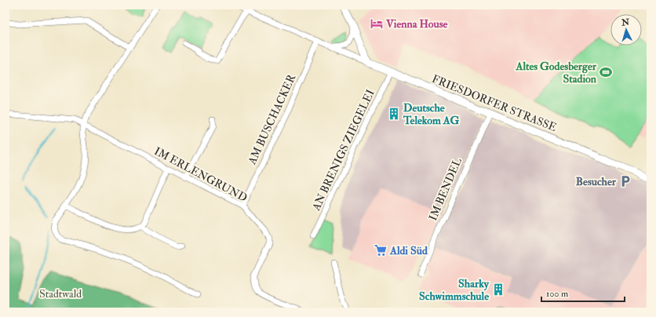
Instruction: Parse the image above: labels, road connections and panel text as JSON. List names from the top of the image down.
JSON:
{
  "streets": {
    "street": [
      "FRIESDORFER STRASSE",
      "AM BUSCHACKER",
      "AN BRENIGS ZIEGELEI",
      "IM ERLENGRUND",
      "IM BENDEL"
    ]
  },
  "crossings": [
    ["FRIESDORFER STRASSE", "AM BUSCHACKER"],
    ["FRIESDORFER STRASSE", "AN BRENIGS ZIEGELEI"],
    ["FRIESDORFER STRASSE", "IM BENDEL"],
    ["AM BUSCHACKER", "IM ERLENGRUND"]
  ],
  "parks": ["Stadtwald"],
  "places": {
    "hotel": ["Vienna House"],
    "sports": ["Altes Godesberger Stadion"],
    "building": ["Deutsche Telekom AG", "Sharky Schwimmschule"],
    "parking": ["Besucher"],
    "supermarket": ["Aldi Süd"]
  },
  "scale_bar": "100 m",
  "north": "top"
}
